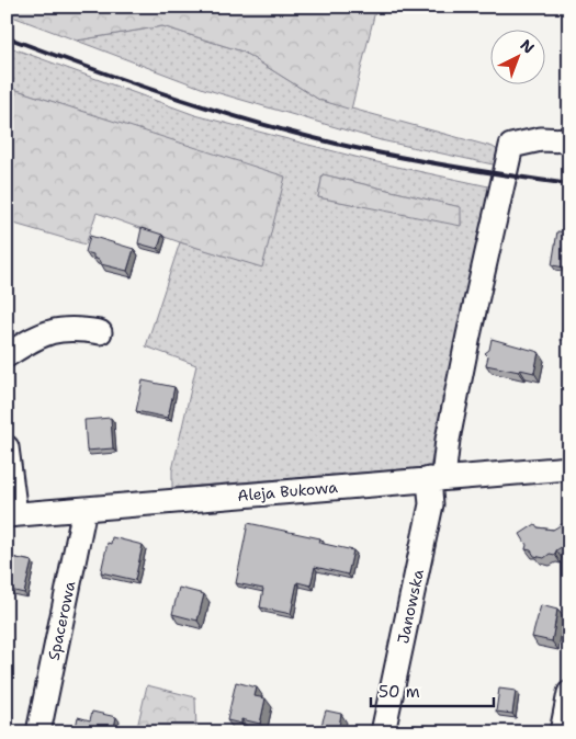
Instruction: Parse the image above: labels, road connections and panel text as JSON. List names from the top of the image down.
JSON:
{
  "streets": {
    "street": ["Aleja Bukowa", "Janowska", "Spacerowa"]
  },
  "crossings": [
    ["Aleja Bukowa", "Janowska"],
    ["Aleja Bukowa", "Spacerowa"]
  ],
  "scale_bar": "50 m",
  "north": "top right"
}
